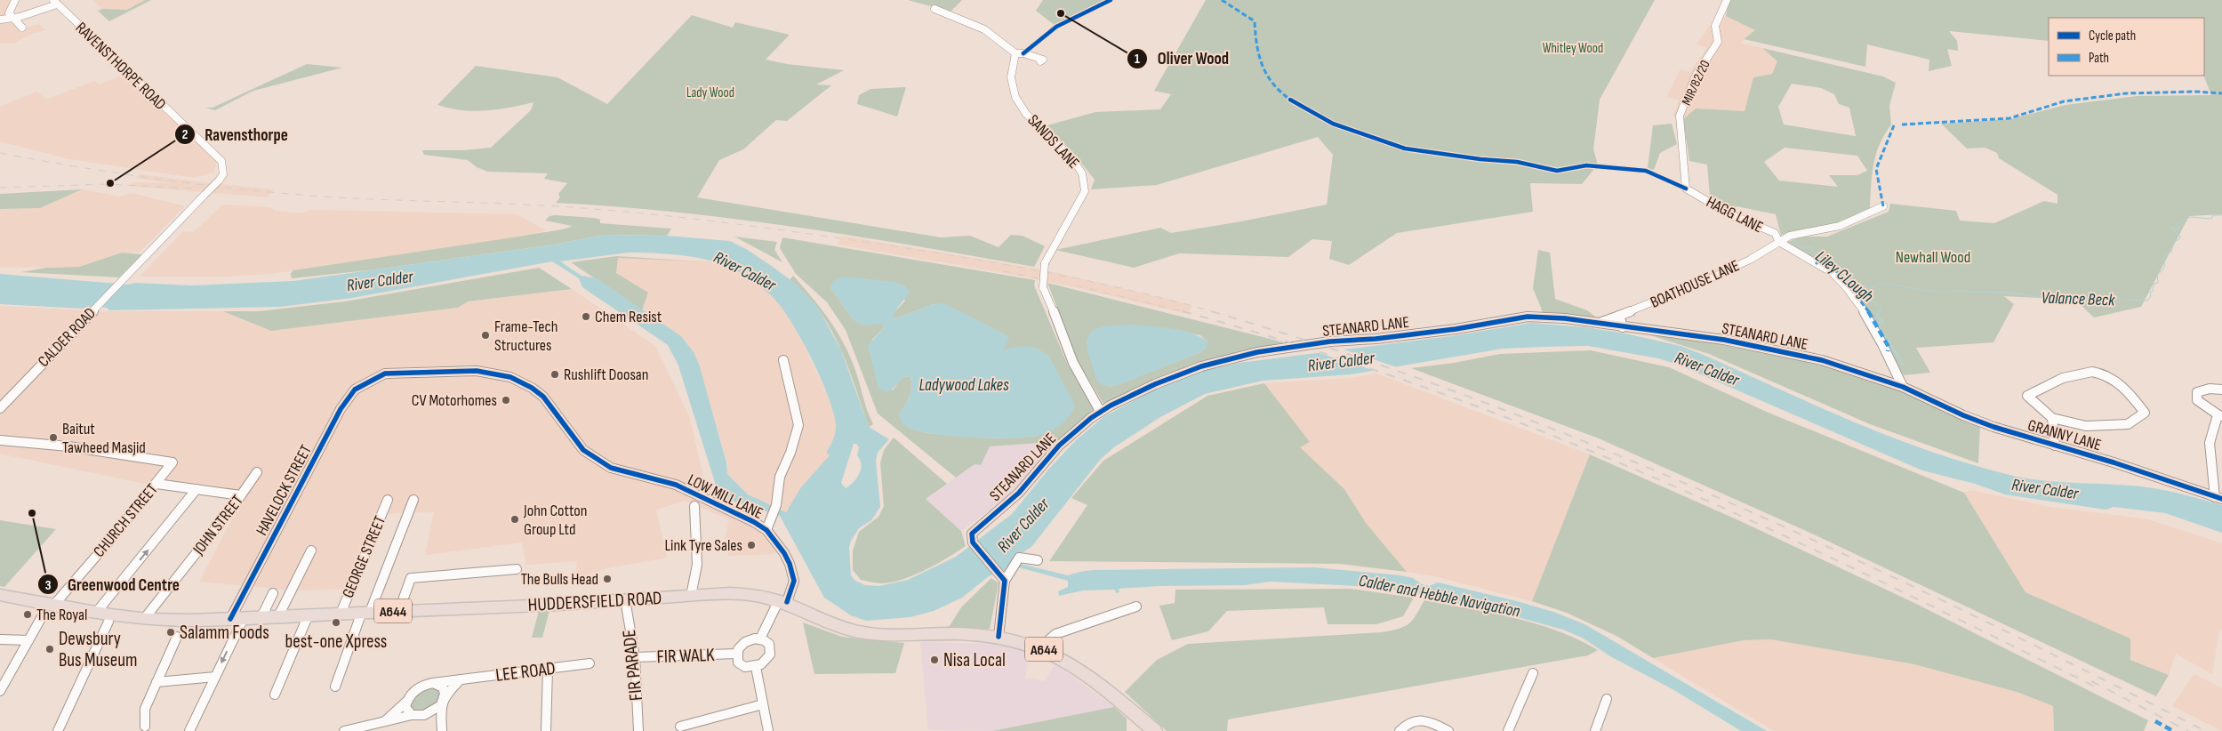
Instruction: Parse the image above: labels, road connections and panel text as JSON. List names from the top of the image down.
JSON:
{
  "streets": {
    "highway": ["HUDDERSFIELD ROAD", "A644"],
    "street": [
      "RAVENSTHORPE ROAD",
      "MIR/82/20",
      "SANDS LANE",
      "HAGG LANE",
      "BOATHOUSE LANE",
      "STEANARD LANE",
      "CALDER ROAD",
      "GRANNY LANE",
      "HAVELOCK STREET",
      "LOW MILL LANE",
      "CHURCH STREET",
      "JOHN STREET",
      "GEORGE STREET",
      "FIR WALK",
      "FIR PARADE",
      "LEE ROAD"
    ]
  },
  "crossings": [
    ["RAVENSTHORPE ROAD", "CALDER ROAD"],
    ["MIR/82/20", "HAGG LANE"],
    ["HAGG LANE", "BOATHOUSE LANE"],
    ["HAGG LANE", "STEANARD LANE"],
    ["HAGG LANE", "GRANNY LANE"],
    ["BOATHOUSE LANE", "STEANARD LANE"],
    ["STEANARD LANE", "GRANNY LANE"],
    ["HAVELOCK STREET", "LOW MILL LANE"],
    ["HAVELOCK STREET", "HUDDERSFIELD ROAD"],
    ["LOW MILL LANE", "HUDDERSFIELD ROAD"],
    ["CHURCH STREET", "HUDDERSFIELD ROAD"],
    ["JOHN STREET", "HUDDERSFIELD ROAD"],
    ["GEORGE STREET", "HUDDERSFIELD ROAD"],
    ["HUDDERSFIELD ROAD", "FIR PARADE"],
    ["FIR WALK", "FIR PARADE"]
  ],
  "water": [
    "River Calder",
    "Liley CLough",
    "Valance Beck",
    "Ladywood Lakes",
    "Calder and Hebble Navigation"
  ],
  "parks": ["Whitley Wood", "Lady Wood", "Newhall Wood"],
  "places": [
    "Oliver Wood",
    "Ravensthorpe",
    "Chem Resist",
    "Frame-Tech Structures",
    "Rushlift Doosan",
    "CV Motorhomes",
    "Baitut Tawheed Masjid",
    "Greenwood Centre",
    "John Cotton Group Ltd",
    "Link Tyre Sales",
    "The Bulls Head",
    "The Royal",
    "best-one Xpress",
    "Salamm Foods",
    "Dewsbury Bus Museum",
    "Nisa Local"
  ],
  "legend": ["Cycle path", "Path"]
}
